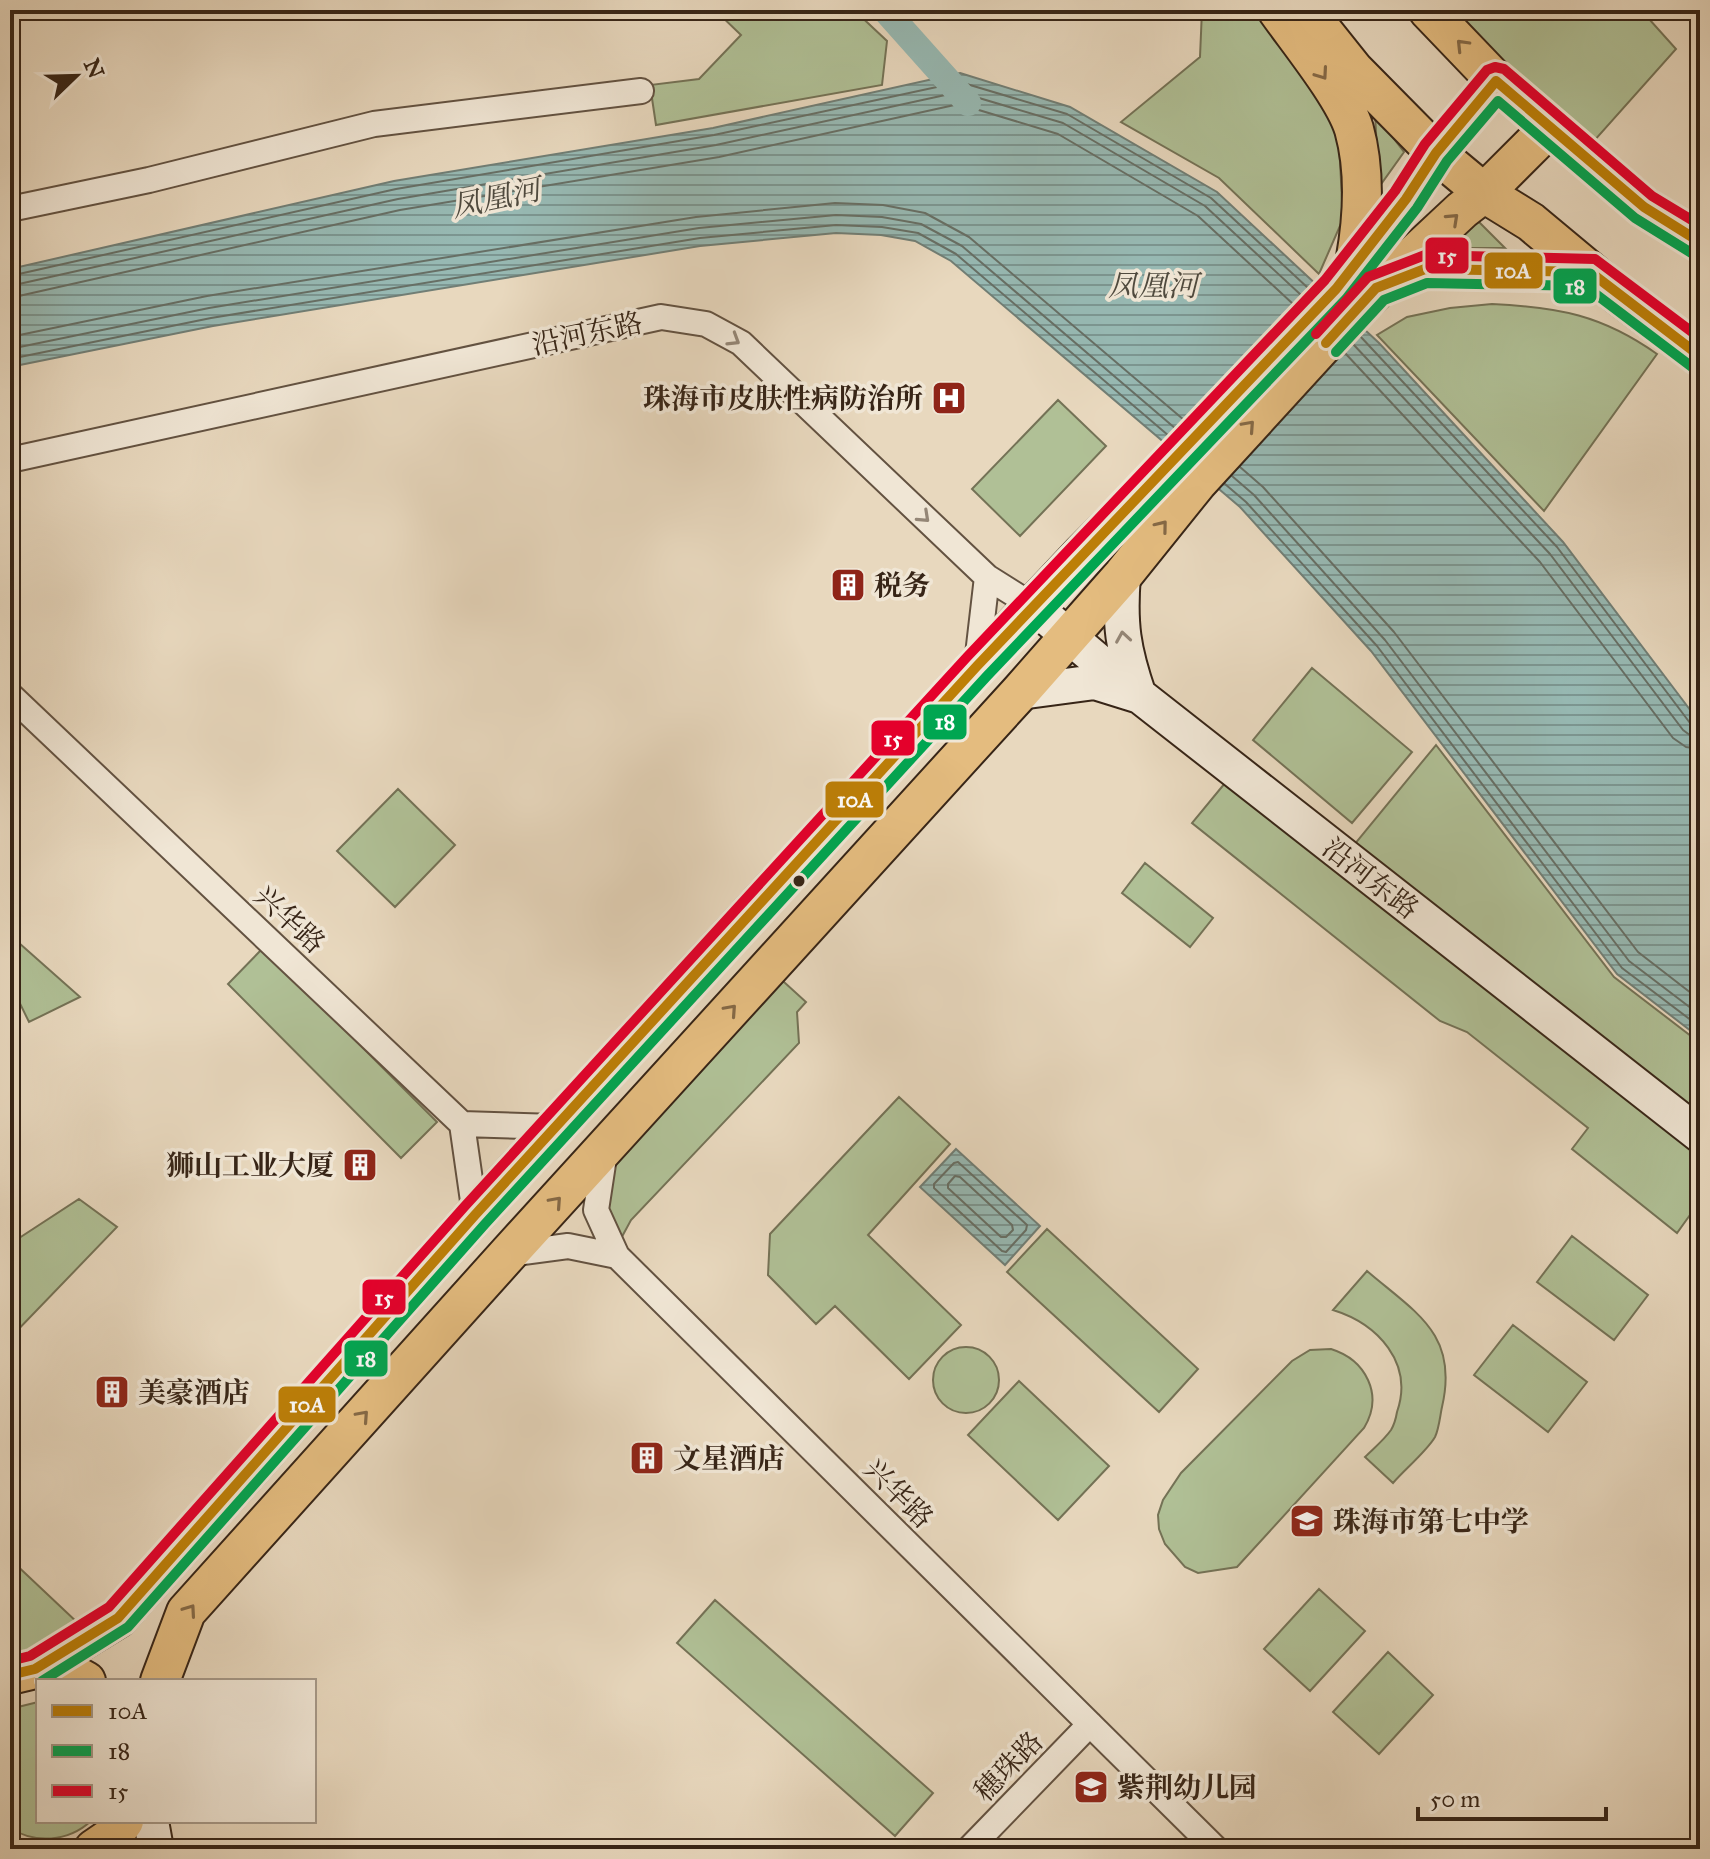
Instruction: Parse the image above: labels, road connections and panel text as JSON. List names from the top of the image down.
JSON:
{
  "streets": {
    "street": ["沿河东路", "兴华路", "穗珠路"]
  },
  "crossings": [
    ["兴华路", "穗珠路"]
  ],
  "one_way": ["沿河东路"],
  "water": ["凤凰河"],
  "places": {
    "hospital": ["珠海市皮肤性病防治所"],
    "building": [
      "税务",
      "狮山工业大厦",
      "美豪酒店",
      "文星酒店"
    ],
    "school or university": ["珠海市第七中学", "紫荆幼儿园"]
  },
  "lines": ["transit line 15", "transit line 10A", "transit line 18"],
  "legend": ["10A", "18", "15"],
  "scale_bar": "50 m",
  "north": "top right"
}
